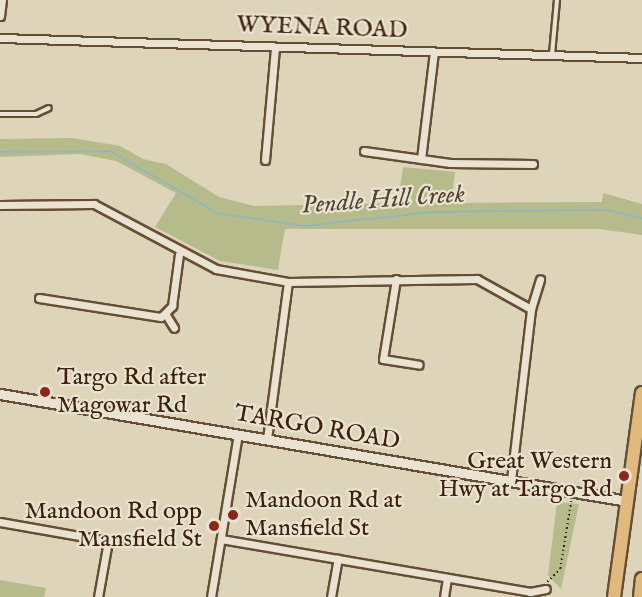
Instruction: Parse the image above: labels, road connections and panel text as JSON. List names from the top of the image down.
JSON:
{
  "streets": {
    "street": ["WYENA ROAD", "TARGO ROAD"]
  },
  "water": ["Pendle Hill Creek"],
  "places": [
    "Targo Rd after Magowar Rd",
    "Great Western Hwy at Targo Rd",
    "Mandoon Rd at Mansfield St",
    "Mandoon Rd opp Mansfield St"
  ]
}
